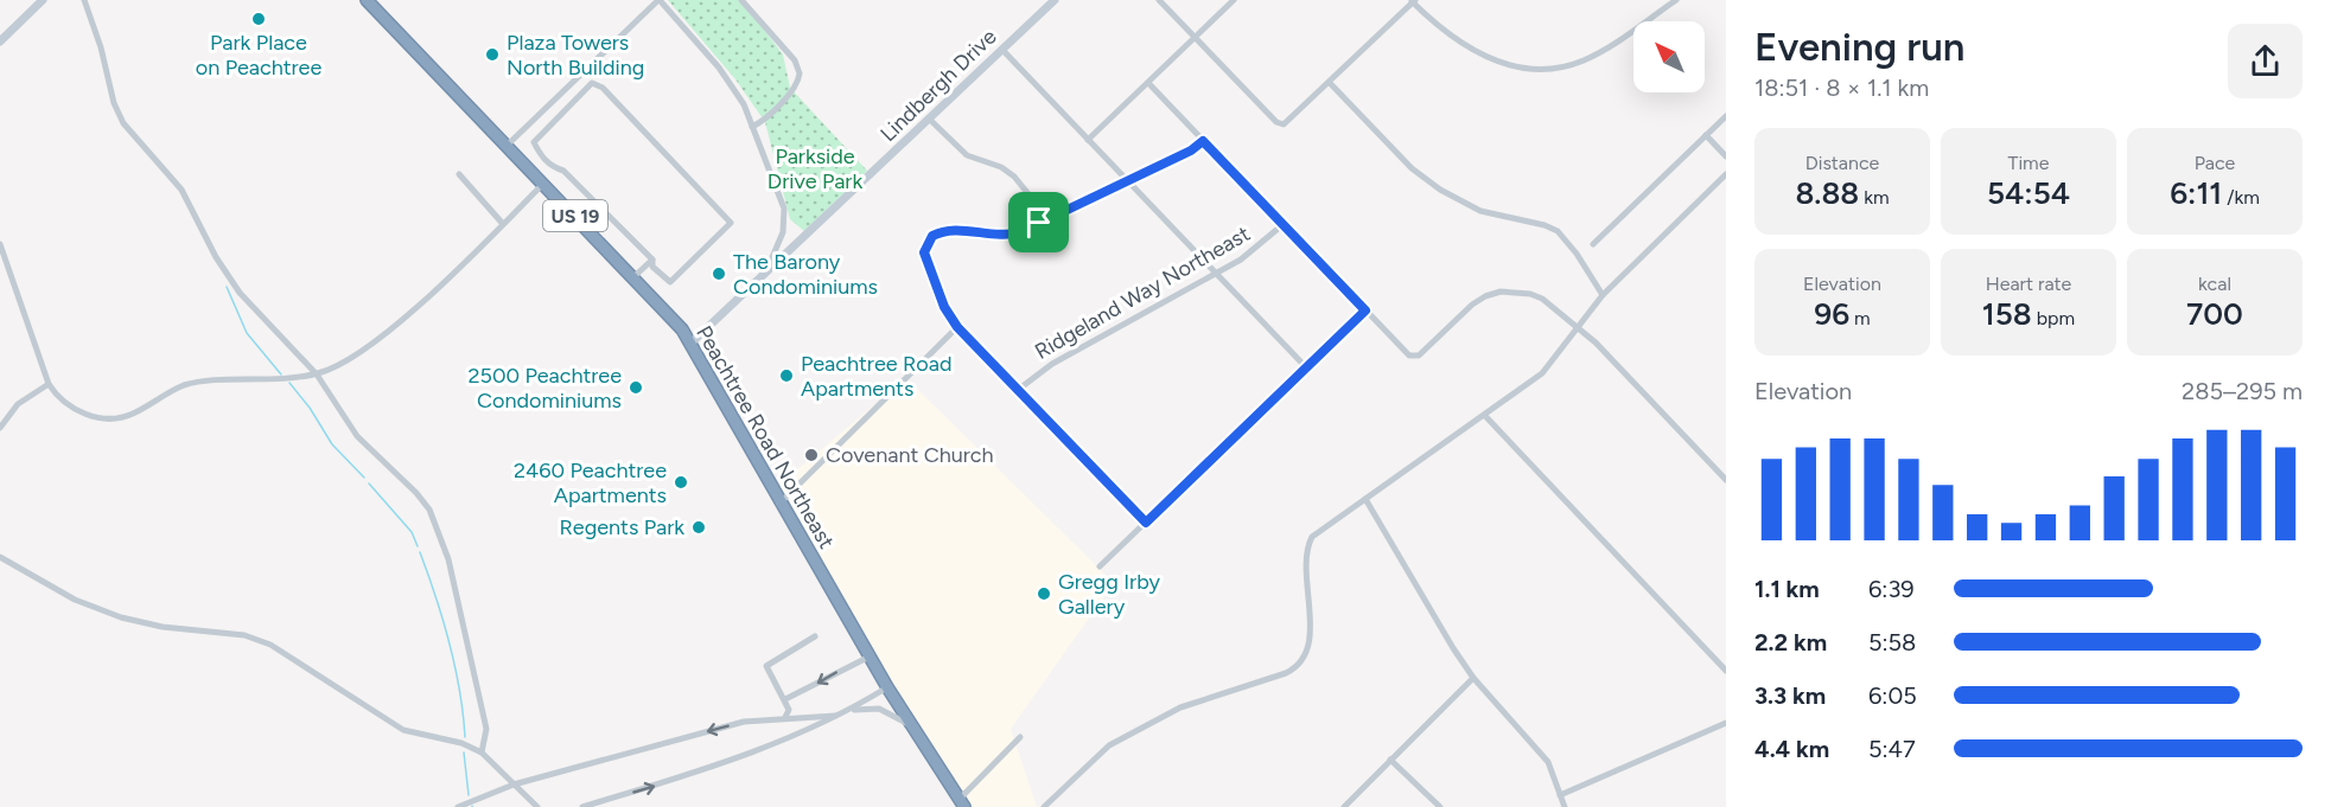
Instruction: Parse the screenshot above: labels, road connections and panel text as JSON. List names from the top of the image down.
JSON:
{
  "streets": {
    "highway": ["US 19", "Peachtree Road Northeast"],
    "main road": ["Lindbergh Drive"],
    "street": ["Ridgeland Way Northeast"]
  },
  "crossings": [
    ["Lindbergh Drive", "Peachtree Road Northeast"]
  ],
  "parks": ["Parkside Drive Park"],
  "places": [
    "Park Place on Peachtree",
    "Plaza Towers North Building",
    "The Barony Condominiums",
    "Peachtree Road Apartments",
    "2500 Peachtree Condominiums",
    "Covenant Church",
    "2460 Peachtree Apartments",
    "Regents Park",
    "Gregg Irby Gallery"
  ],
  "north": "top left",
  "page": {
    "heading": ["Evening run", "18:51 · 8 × 1.1 km"],
    "stats": [
      ["Distance", "8.88 km"],
      ["Time", "54:54"],
      ["Pace", "6:11 /km"],
      ["Elevation", "96 m"],
      ["Heart rate", "158 bpm"],
      ["kcal", "700"]
    ],
    "chart": ["Elevation", "285–295 m"],
    "list": [
      {
        "name": "1.1 km",
        "note": "6:39"
      },
      {
        "name": "2.2 km",
        "note": "5:58"
      },
      {
        "name": "3.3 km",
        "note": "6:05"
      },
      {
        "name": "4.4 km",
        "note": "5:47"
      }
    ]
  }
}
